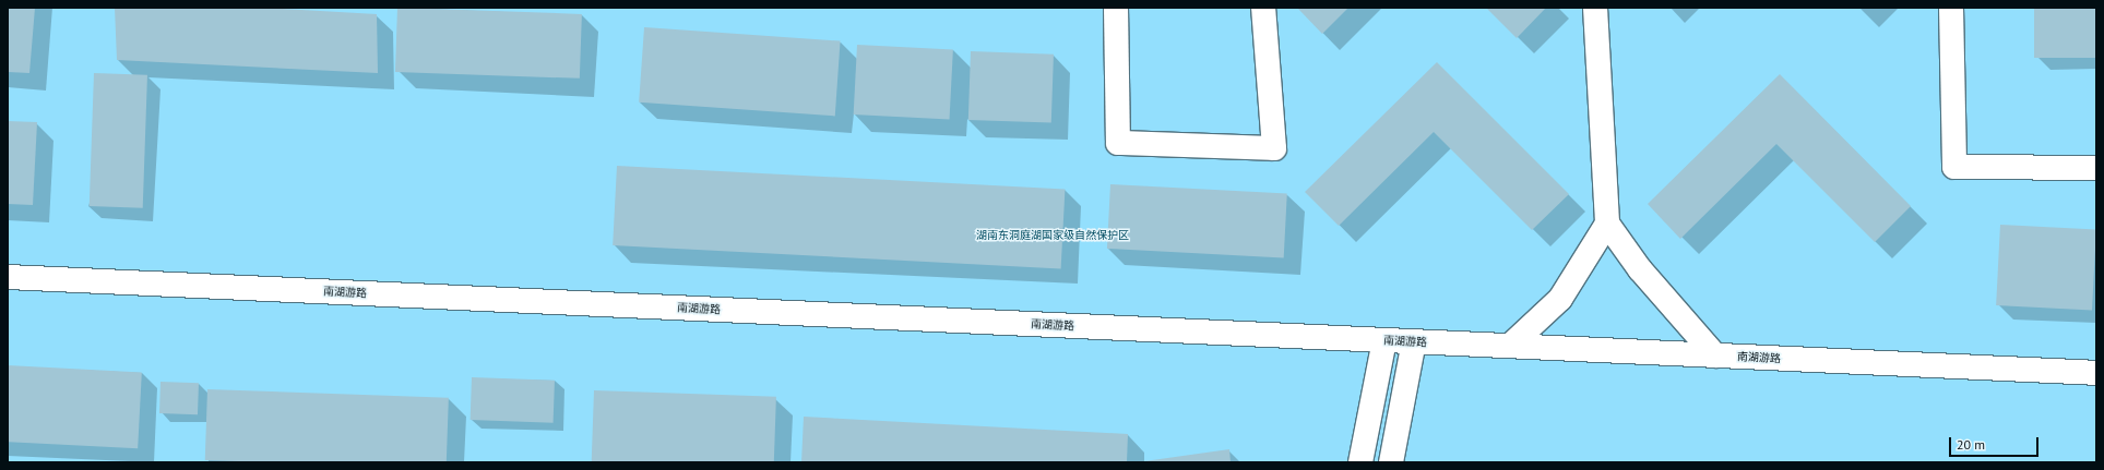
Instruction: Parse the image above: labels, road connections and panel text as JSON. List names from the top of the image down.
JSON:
{
  "streets": {
    "street": ["南湖游路"]
  },
  "parks": ["湖南东洞庭湖国家级自然保护区"],
  "scale_bar": "20 m"
}
